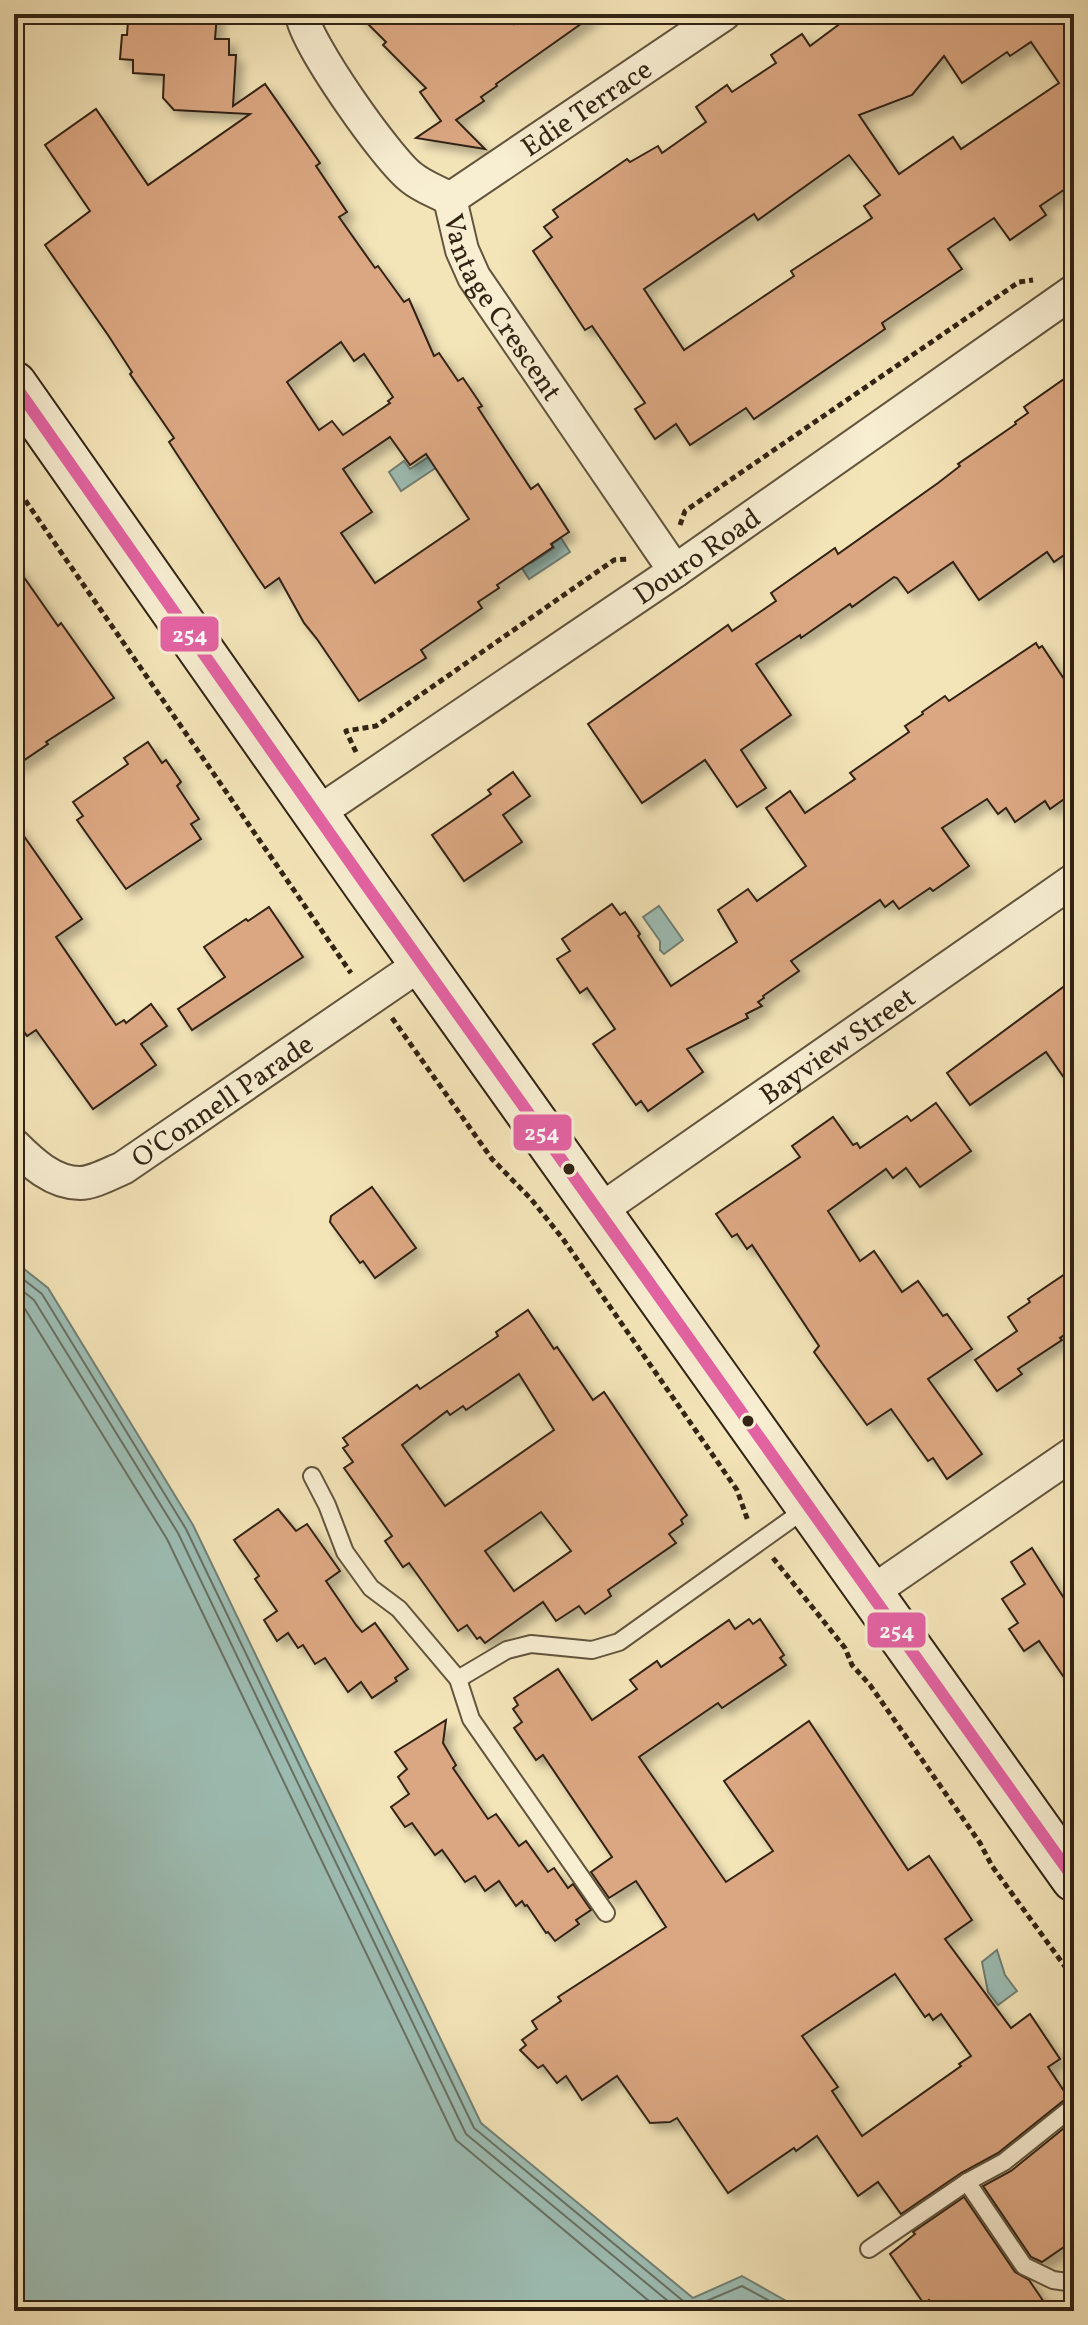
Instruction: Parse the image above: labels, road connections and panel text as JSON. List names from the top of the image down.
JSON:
{
  "streets": {
    "street": [
      "Edie Terrace",
      "Vantage Crescent",
      "Douro Road",
      "Bayview Street",
      "O'Connell Parade"
    ]
  },
  "crossings": [
    ["Edie Terrace", "Vantage Crescent"],
    ["Vantage Crescent", "Douro Road"]
  ],
  "lines": ["transit line 254"]
}
